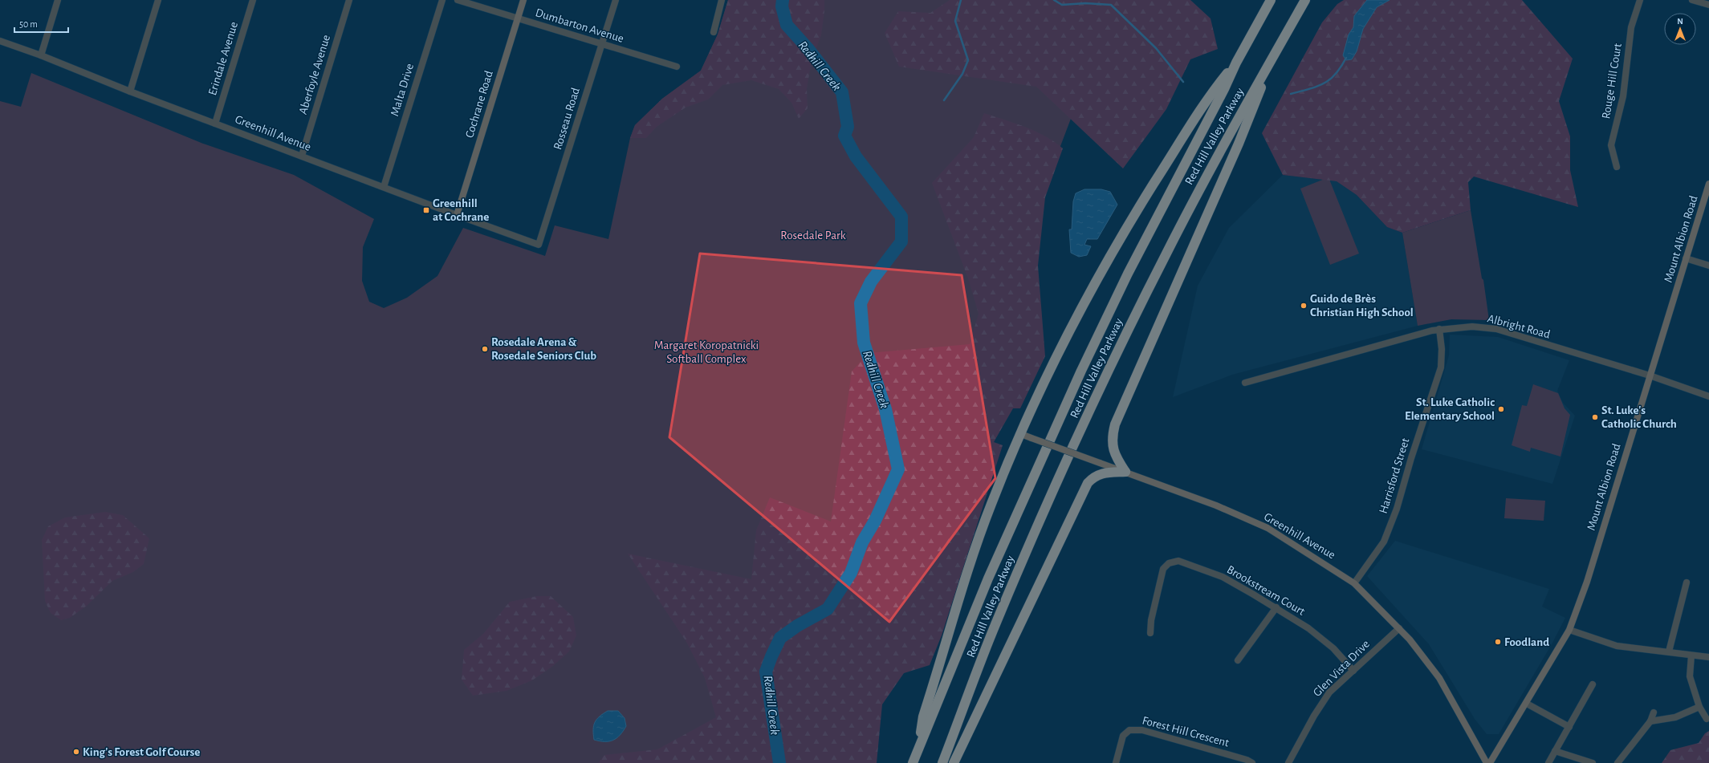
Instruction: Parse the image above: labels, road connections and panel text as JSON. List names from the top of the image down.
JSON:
{
  "streets": {
    "highway": ["Red Hill Valley Parkway"],
    "street": [
      "Dumbarton Avenue",
      "Erindale Avenue",
      "Aberfoyle Avenue",
      "Rouge Hill Court",
      "Malta Drive",
      "Cochrane Road",
      "Rosseau Road",
      "Greenhill Avenue",
      "Mount Albion Road",
      "Albright Road",
      "Harrisford Street",
      "Brookstream Court",
      "Glen Vista Drive",
      "Forest Hill Crescent"
    ]
  },
  "crossings": [
    ["Dumbarton Avenue", "Cochrane Road"],
    ["Dumbarton Avenue", "Rosseau Road"],
    ["Erindale Avenue", "Greenhill Avenue"],
    ["Aberfoyle Avenue", "Greenhill Avenue"],
    ["Malta Drive", "Greenhill Avenue"],
    ["Cochrane Road", "Greenhill Avenue"],
    ["Rosseau Road", "Greenhill Avenue"],
    ["Greenhill Avenue", "Harrisford Street"],
    ["Greenhill Avenue", "Glen Vista Drive"],
    ["Mount Albion Road", "Albright Road"],
    ["Albright Road", "Harrisford Street"],
    ["Brookstream Court", "Glen Vista Drive"]
  ],
  "water": ["Redhill Creek"],
  "parks": ["Rosedale Park", "Margaret Koropatnicki Softball Complex"],
  "places": {
    "transit": ["Greenhill at Cochrane"],
    "other": [
      "Guido de Brès Christian High School",
      "Rosedale Arena & Rosedale Seniors Club",
      "St. Luke Catholic Elementary School",
      "St. Luke's Catholic Church",
      "Foodland",
      "King's Forest Golf Course"
    ]
  },
  "scale_bar": "50 m",
  "north": "top"
}
